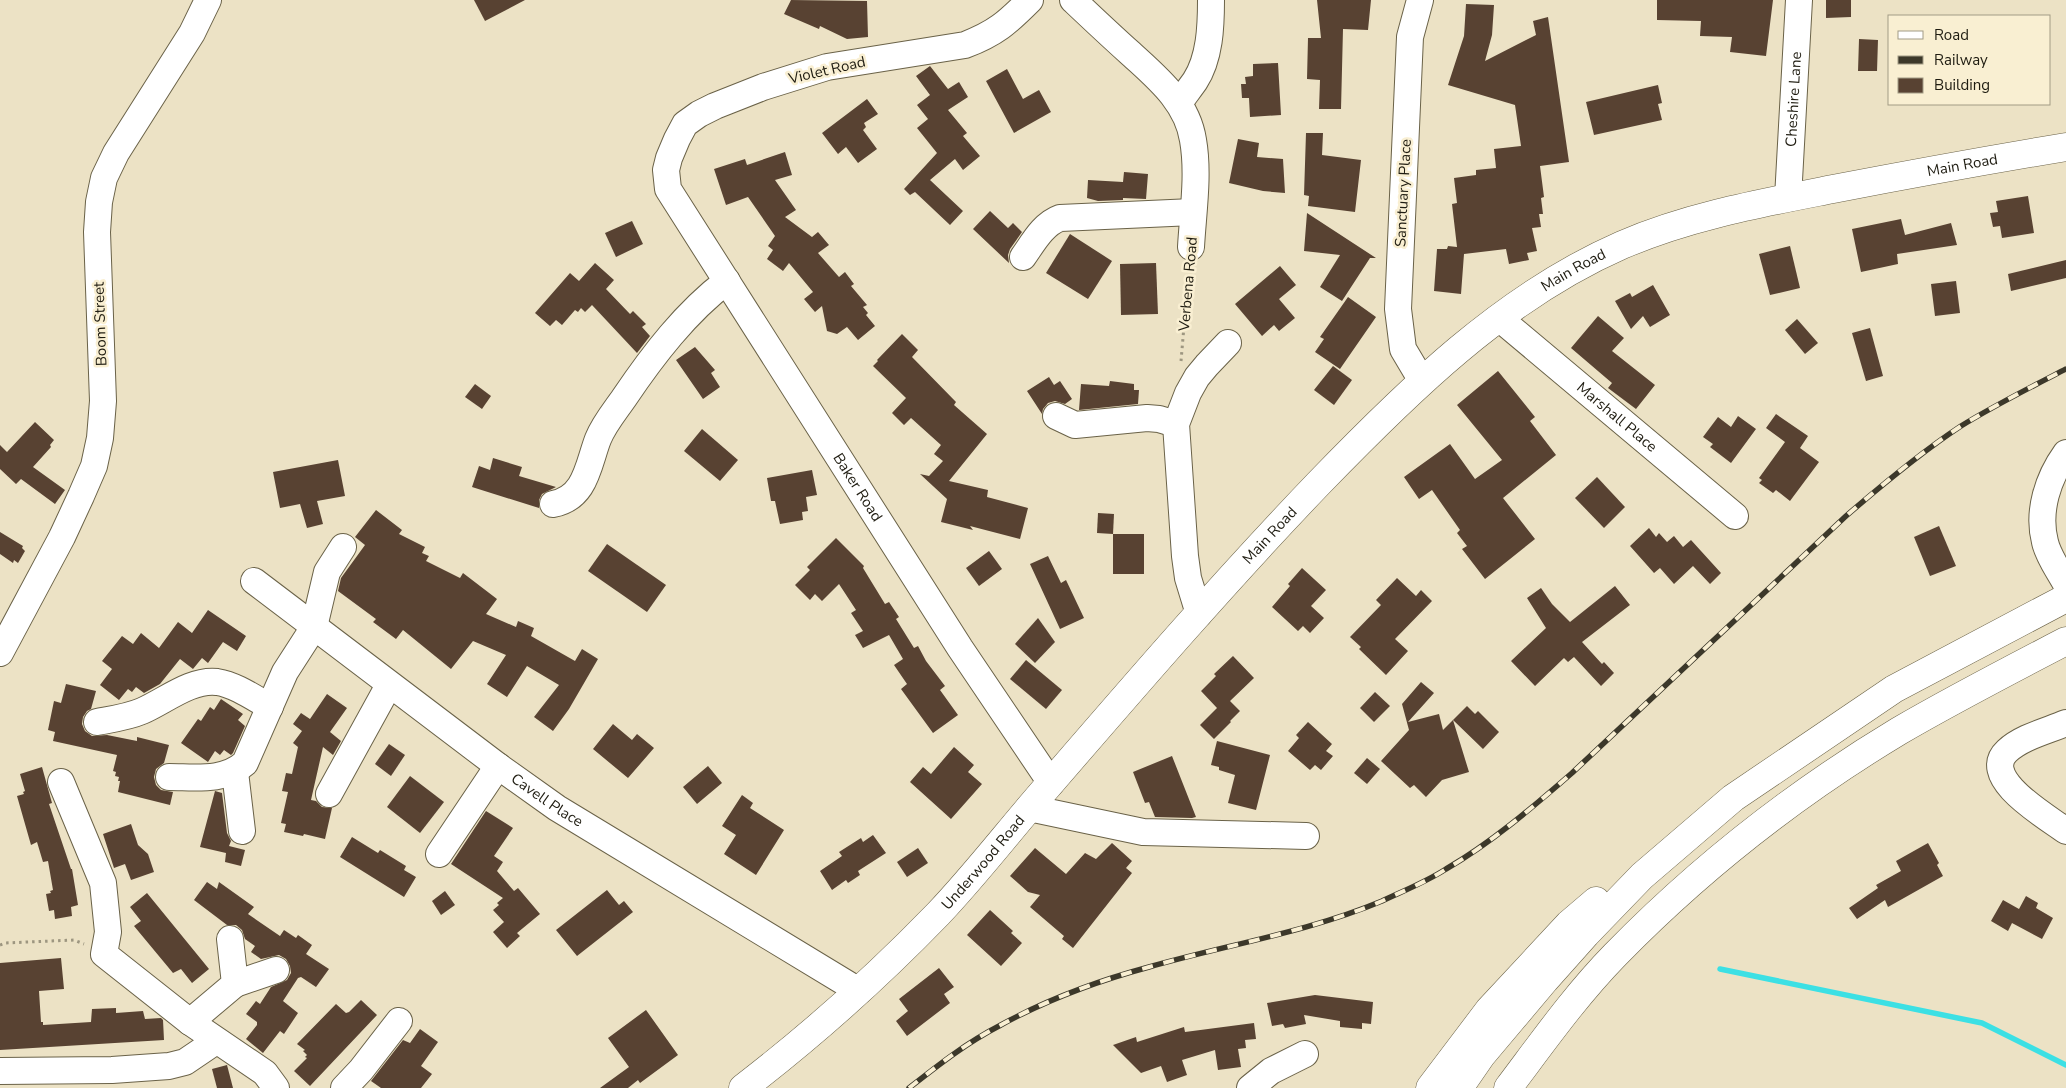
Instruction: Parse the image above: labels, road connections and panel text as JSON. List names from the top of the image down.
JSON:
{
  "streets": {
    "main road": ["Main Road", "Underwood Road"],
    "street": [
      "Violet Road",
      "Cheshire Lane",
      "Sanctuary Place",
      "Verbena Road",
      "Boom Street",
      "Marshall Place",
      "Baker Road",
      "Cavell Place"
    ]
  },
  "crossings": [
    ["Violet Road", "Baker Road"],
    ["Cheshire Lane", "Main Road"],
    ["Main Road", "Sanctuary Place"],
    ["Main Road", "Marshall Place"],
    ["Main Road", "Underwood Road"],
    ["Baker Road", "Underwood Road"],
    ["Cavell Place", "Underwood Road"]
  ],
  "legend": ["Road", "Railway", "Building"]
}
